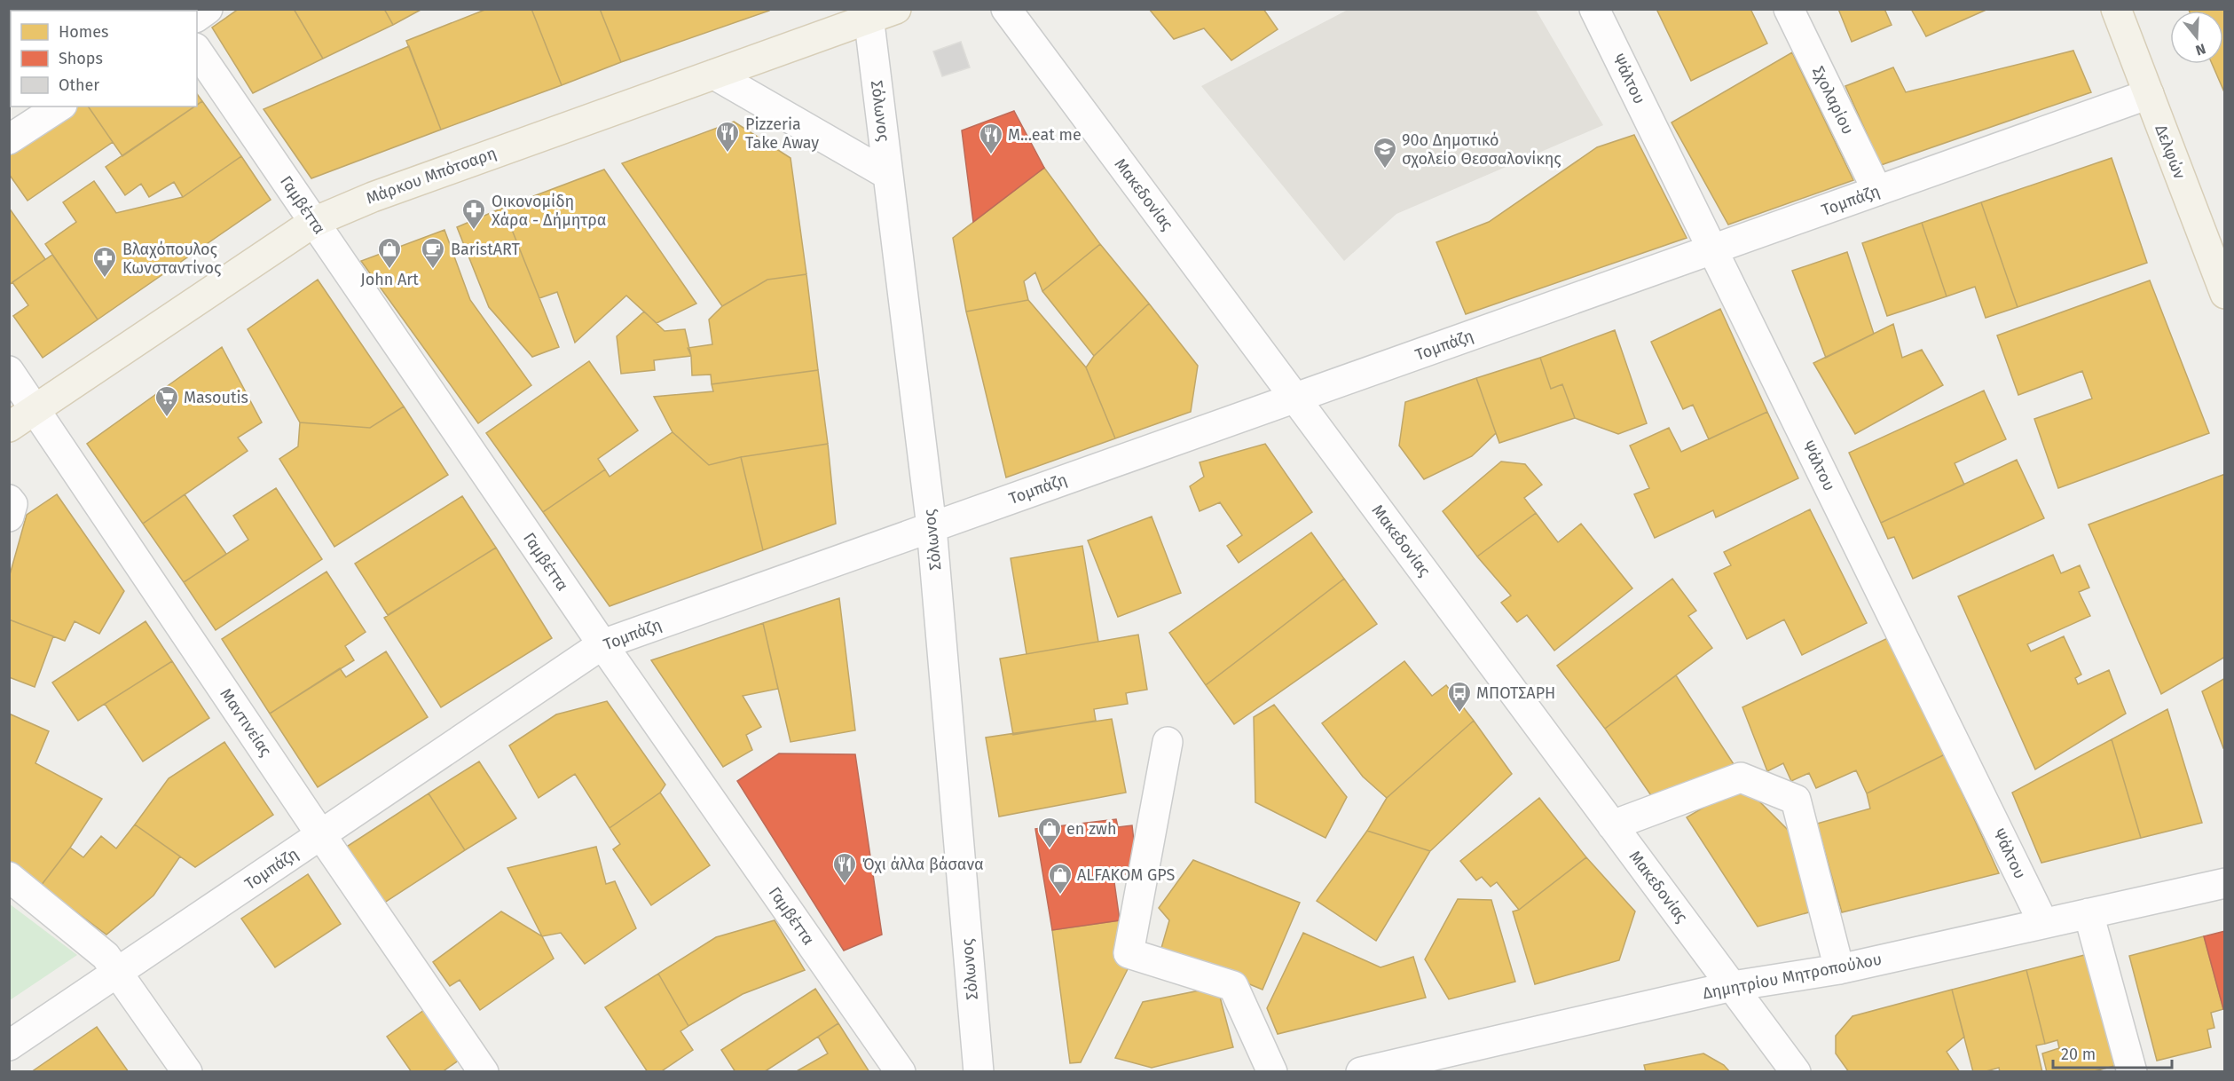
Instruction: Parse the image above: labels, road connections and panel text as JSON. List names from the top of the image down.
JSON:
{
  "streets": {
    "main road": ["Δελφών", "Μάρκου Μπότσαρη"],
    "street": [
      "Ψάλτου",
      "Σχολαρίου",
      "Σόλωνος",
      "Μακεδονίας",
      "Τομπάζη",
      "Γαμβέττα",
      "Μαντινείας",
      "Δημητρίου Μητροπούλου"
    ]
  },
  "crossings": [
    ["Ψάλτου", "Τομπάζη"],
    ["Ψάλτου", "Δημητρίου Μητροπούλου"],
    ["Σχολαρίου", "Τομπάζη"],
    ["Σόλωνος", "Μάρκου Μπότσαρη"],
    ["Σόλωνος", "Τομπάζη"],
    ["Δελφών", "Τομπάζη"],
    ["Μάρκου Μπότσαρη", "Γαμβέττα"],
    ["Μάρκου Μπότσαρη", "Μαντινείας"],
    ["Μακεδονίας", "Τομπάζη"],
    ["Μακεδονίας", "Δημητρίου Μητροπούλου"],
    ["Τομπάζη", "Γαμβέττα"],
    ["Τομπάζη", "Μαντινείας"]
  ],
  "places": {
    "restaurant": ["Pizzeria Take Away", "M...eat me", "Όχι άλλα βάσανα"],
    "school or university": ["90ο Δημοτικό σχολείο Θεσσαλονίκης"],
    "pharmacy": ["Οικονομίδη Χάρα - Δήμητρα", "Βλαχόπουλος Κωνσταντίνος"],
    "shop": ["John Art", "en zwh", "ALFAKOM GPS"],
    "cafe": ["BaristART"],
    "supermarket": ["Masoutis"],
    "bus stop": ["ΜΠΟΤΣΑΡΗ"]
  },
  "legend": ["Homes", "Shops", "Other"],
  "scale_bar": "20 m",
  "north": "bottom"
}
